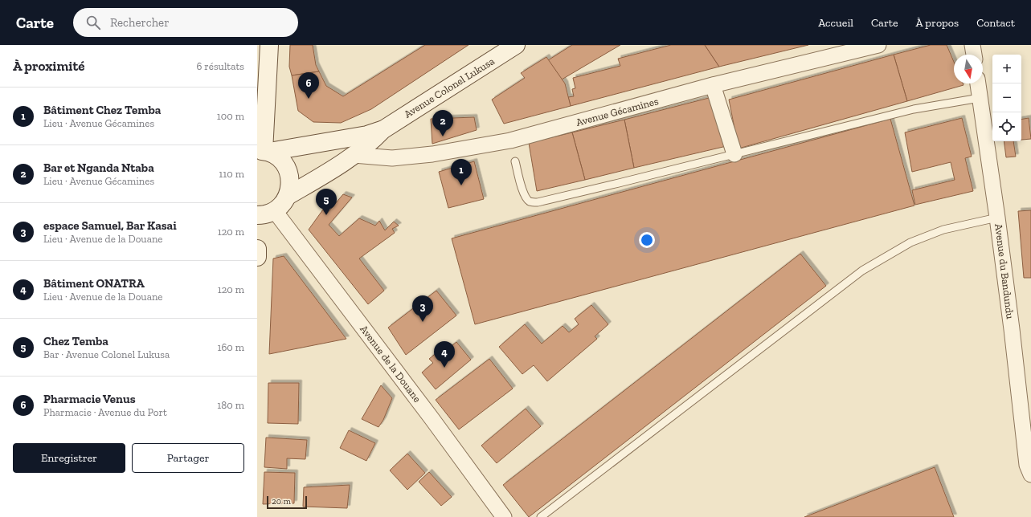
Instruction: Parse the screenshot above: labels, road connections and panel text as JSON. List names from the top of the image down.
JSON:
{
  "streets": {
    "main road": ["Avenue Colonel Lukusa"],
    "street": ["Avenue Gécamines", "Avenue du Bandundu", "Avenue de la Douane"]
  },
  "crossings": [
    ["Avenue Colonel Lukusa", "Avenue Gécamines"]
  ],
  "scale_bar": "20 m",
  "north": "bottom",
  "page": {
    "header": "Carte",
    "search": "Rechercher",
    "nav": [
      "Accueil",
      "Carte",
      "À propos",
      "Contact"
    ],
    "heading": ["À proximité", "6 résultats"],
    "map_buttons": ["+", "−"],
    "pins": [
      "6",
      "2",
      "1",
      "5",
      "3",
      "4"
    ],
    "list": [
      {
        "mark": "1",
        "name": "Bâtiment Chez Temba",
        "note": "Lieu · Avenue Gécamines",
        "value": "100 m"
      },
      {
        "mark": "2",
        "name": "Bar et Nganda Ntaba",
        "note": "Lieu · Avenue Gécamines",
        "value": "110 m"
      },
      {
        "mark": "3",
        "name": "espace Samuel, Bar Kasai",
        "note": "Lieu · Avenue de la Douane",
        "value": "120 m"
      },
      {
        "mark": "4",
        "name": "Bâtiment ONATRA",
        "note": "Lieu · Avenue de la Douane",
        "value": "120 m"
      },
      {
        "mark": "5",
        "name": "Chez Temba",
        "note": "Bar · Avenue Colonel Lukusa",
        "value": "160 m"
      },
      {
        "mark": "6",
        "name": "Pharmacie Venus",
        "note": "Pharmacie · Avenue du Port",
        "value": "180 m"
      }
    ],
    "buttons": ["Enregistrer", "Partager"],
    "scale": "20 m"
  }
}
